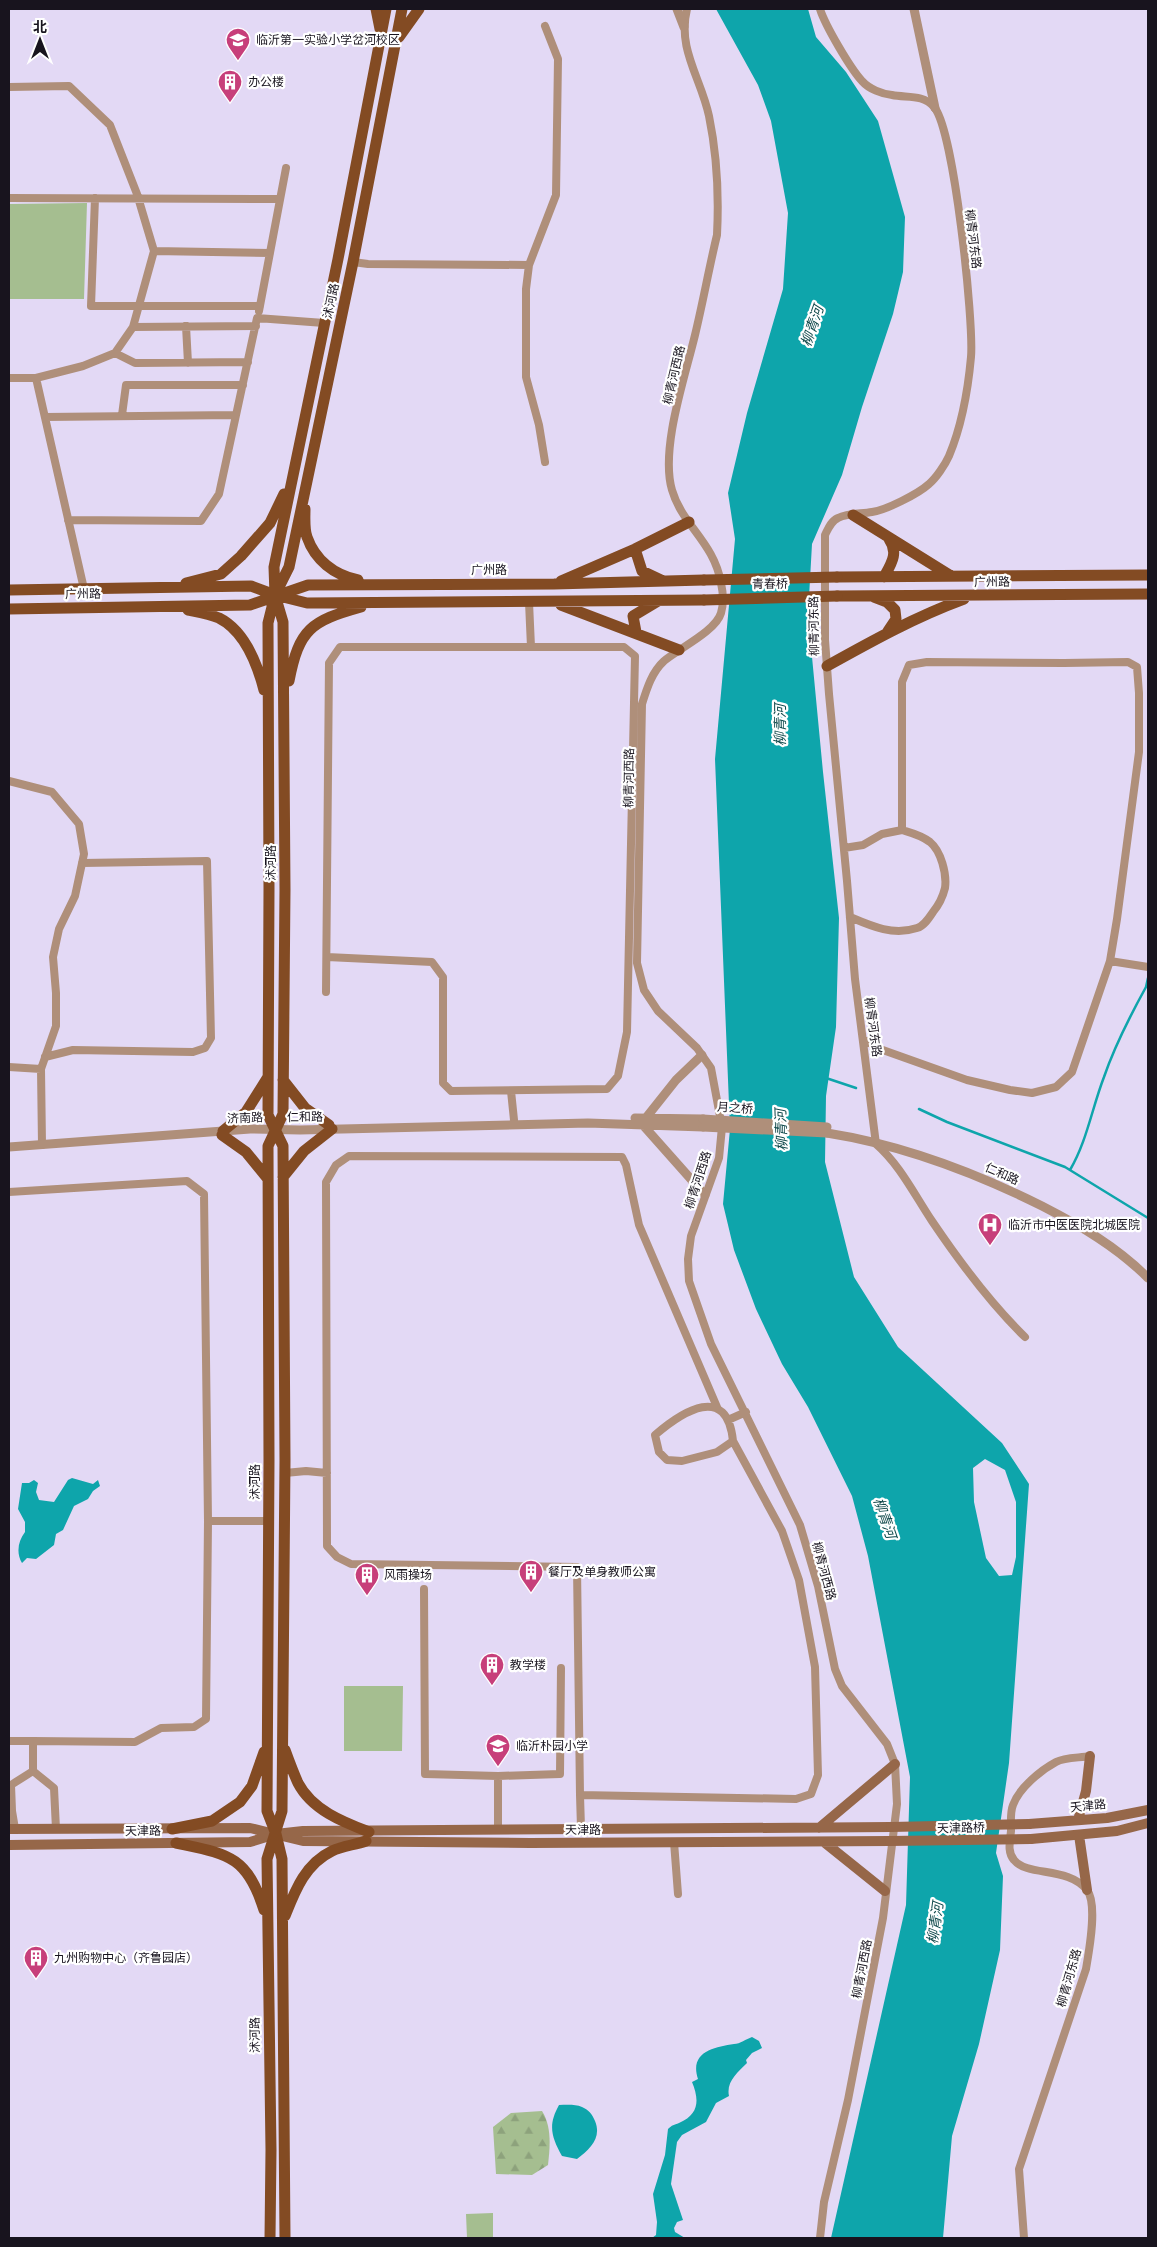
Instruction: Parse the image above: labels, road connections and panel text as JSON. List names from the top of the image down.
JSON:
{
  "streets": {
    "main road": [
      "沭河路",
      "广州路",
      "青春桥",
      "天津路",
      "天津路桥"
    ],
    "street": [
      "柳青河东路",
      "柳青河西路",
      "月之桥",
      "仁和路",
      "济南路"
    ]
  },
  "crossings": [
    ["柳青河东路", "仁和路"],
    ["沭河路", "广州路"],
    ["沭河路", "仁和路"],
    ["沭河路", "济南路"],
    ["沭河路", "天津路"],
    ["广州路", "青春桥"],
    ["月之桥", "仁和路"],
    ["仁和路", "济南路"],
    ["天津路", "天津路桥"]
  ],
  "water": ["柳青河"],
  "places": {
    "school or university": ["临沂第一实验小学岔河校区", "临沂朴园小学"],
    "building": [
      "办公楼",
      "餐厅及单身教师公寓",
      "风雨操场",
      "教学楼",
      "九州购物中心（齐鲁园店）"
    ],
    "hospital": ["临沂市中医医院北城医院"]
  },
  "north": "top"
}
